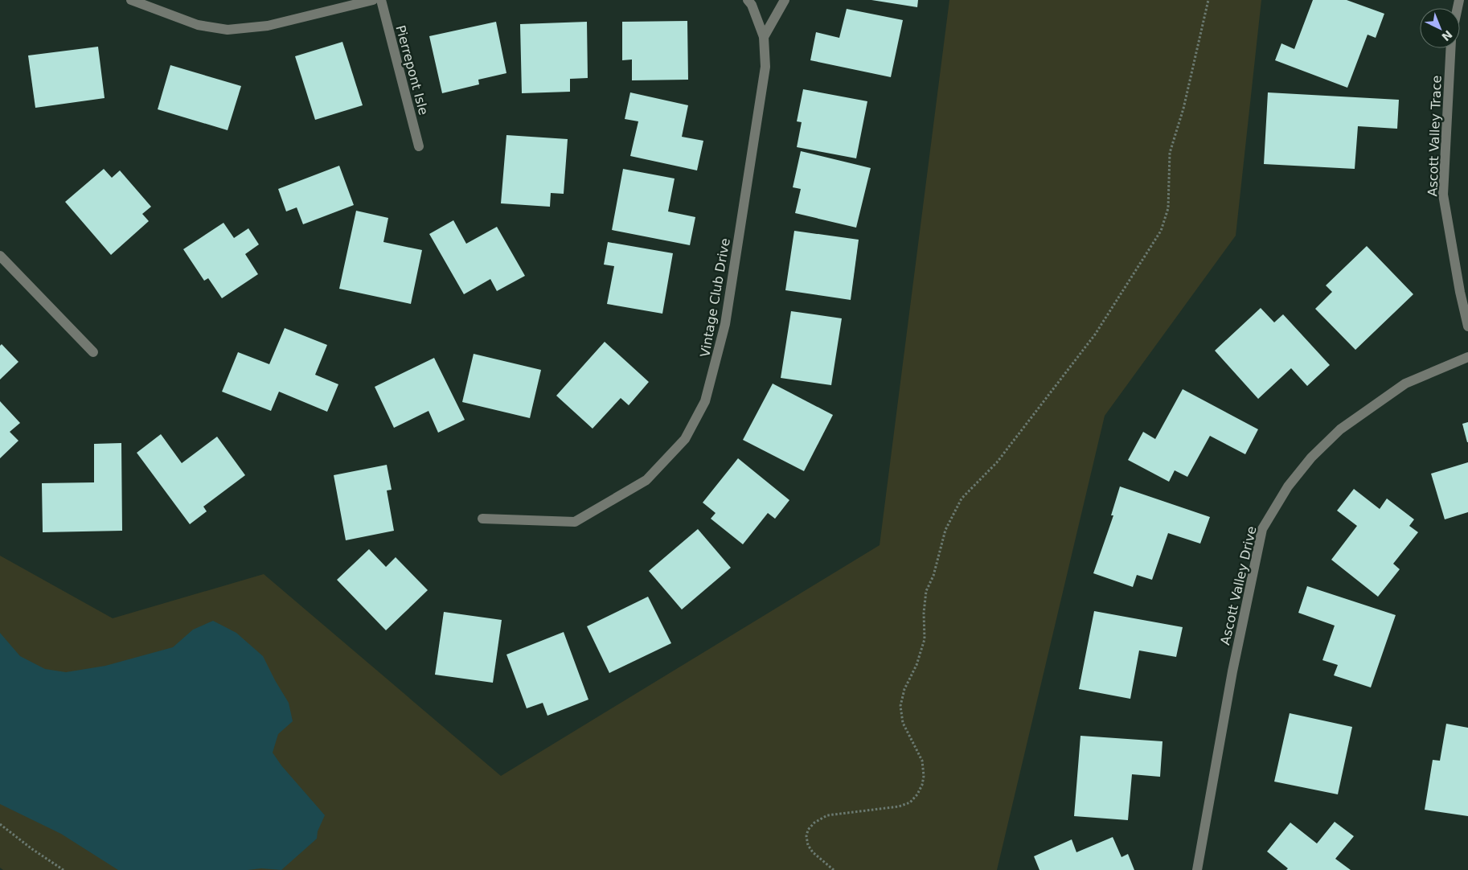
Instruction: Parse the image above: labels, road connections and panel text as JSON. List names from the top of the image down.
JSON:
{
  "streets": {
    "street": [
      "Pierrepont Isle",
      "Ascott Valley Trace",
      "Vintage Club Drive",
      "Ascott Valley Drive"
    ]
  },
  "north": "bottom right"
}
